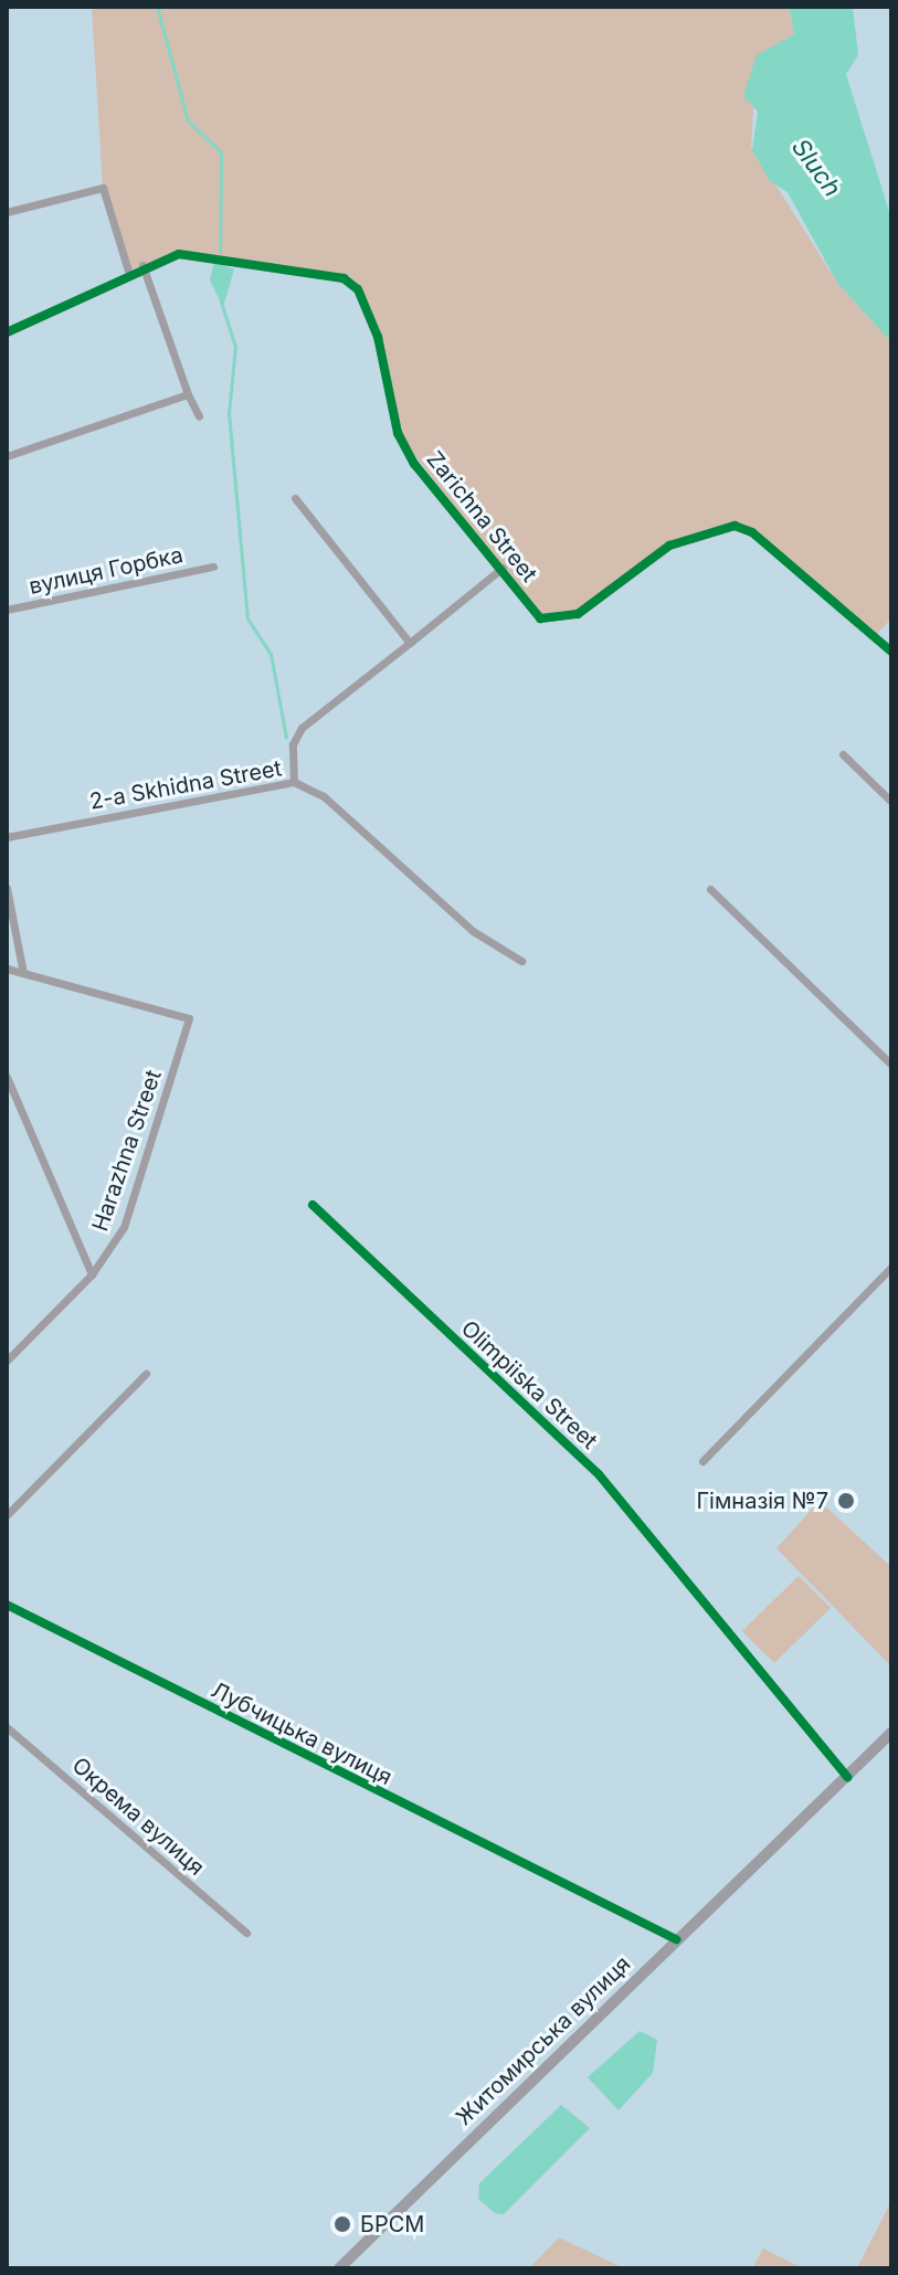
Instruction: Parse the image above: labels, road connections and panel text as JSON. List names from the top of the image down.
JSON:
{
  "streets": {
    "main road": ["Житомирська вулиця"],
    "street": [
      "Zarichna Street",
      "вулиця Горбка",
      "2-a Skhidna Street",
      "Harazhna Street",
      "Olimpiiska Street",
      "Лубчицька вулиця",
      "Окрема вулиця"
    ]
  },
  "crossings": [
    ["Olimpiiska Street", "Житомирська вулиця"],
    ["Лубчицька вулиця", "Житомирська вулиця"]
  ],
  "water": ["Sluch"],
  "places": ["Гімназія №7", "БРСМ"]
}
